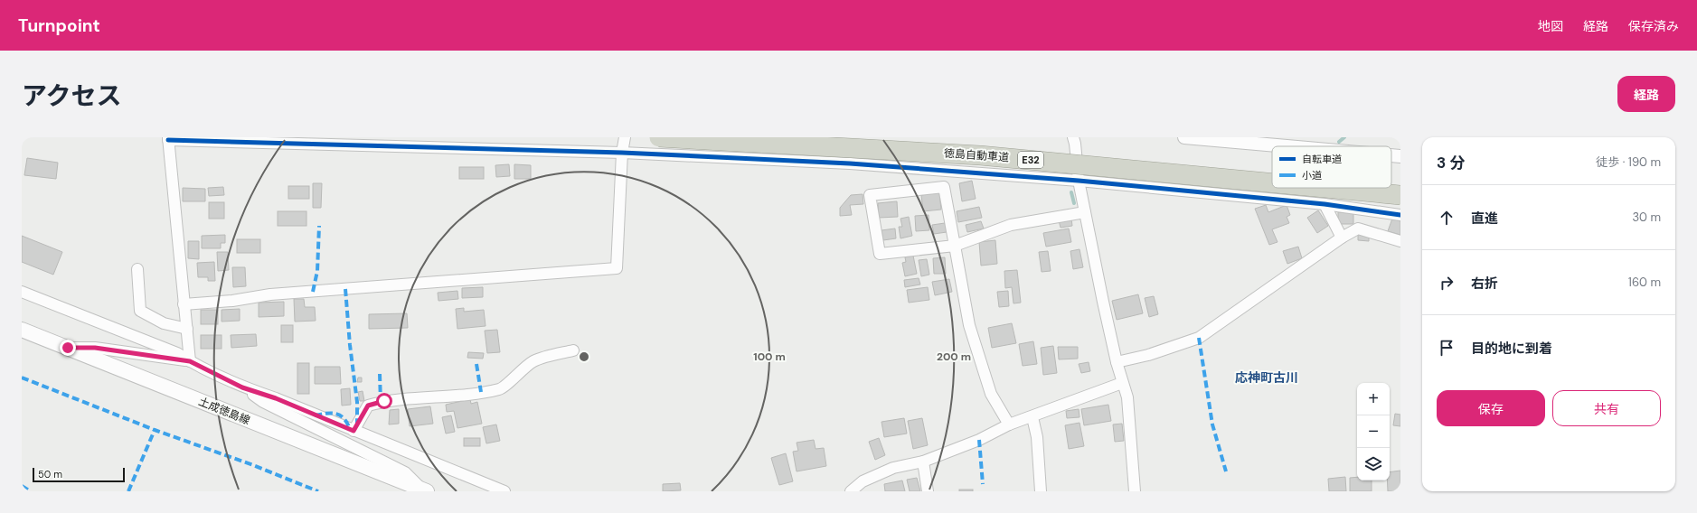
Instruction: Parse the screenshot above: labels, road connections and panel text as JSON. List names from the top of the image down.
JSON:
{
  "streets": {
    "highway": ["徳島自動車道", "E32"],
    "main road": ["土成徳島線"]
  },
  "districts": ["応神町古川"],
  "legend": ["自転車道", "小道"],
  "scale_bar": "50 m",
  "page": {
    "header": "Turnpoint",
    "nav": ["地図", "経路", "保存済み"],
    "title": "アクセス",
    "buttons": [
      "経路",
      ["保存", "共有"]
    ],
    "heading": ["3 分", "徒歩 · 190 m"],
    "list": [
      ["直進", "30 m"],
      ["右折", "160 m"],
      "目的地に到着"
    ],
    "map_buttons": ["+", "−"],
    "scale": "50 m"
  },
  "rings": ["100 m", "200 m"]
}
